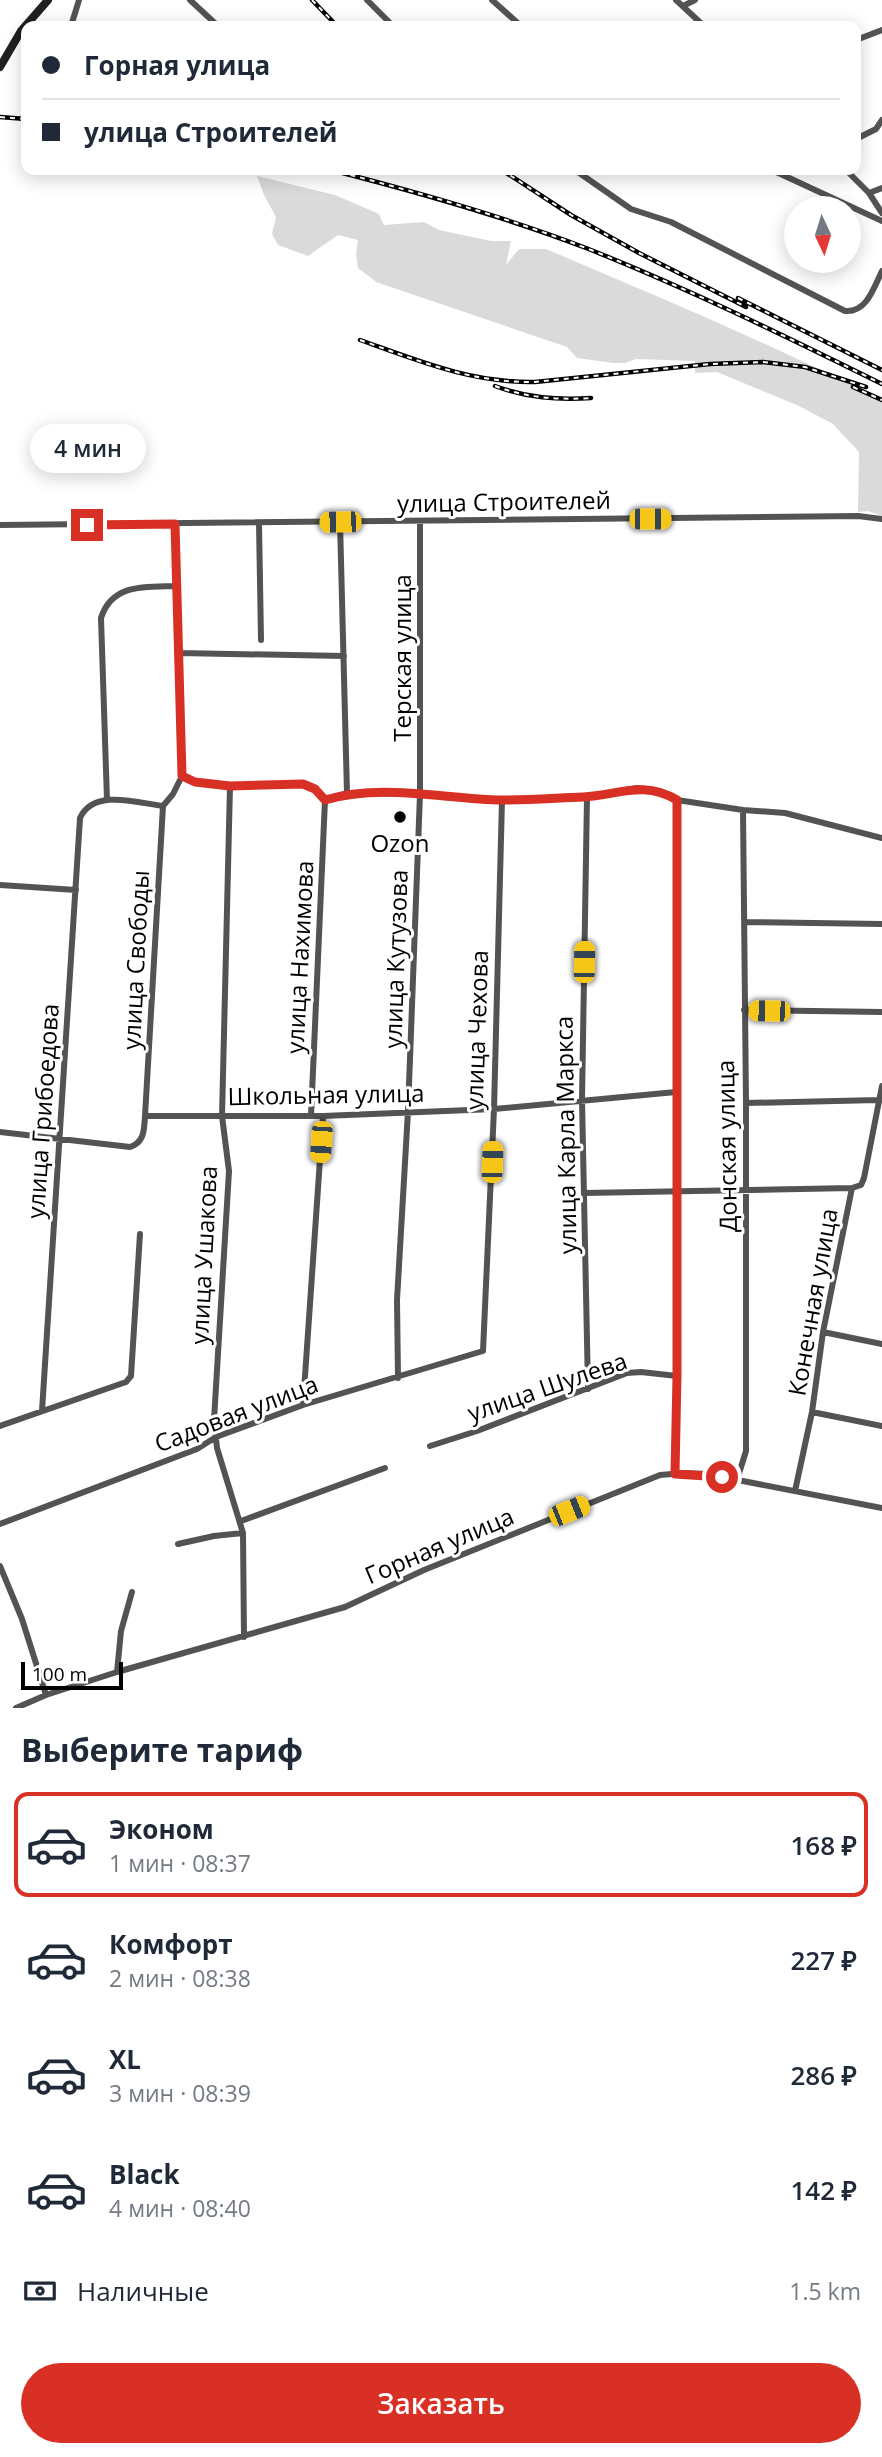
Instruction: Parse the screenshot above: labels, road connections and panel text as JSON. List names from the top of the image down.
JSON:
{
  "streets": {
    "street": [
      "улица Строителей",
      "Терская улица",
      "улица Нахимова",
      "улица Кутузова",
      "улица Свободы",
      "улица Чехова",
      "Школьная улица",
      "улица Грибоедова",
      "улица Карла Маркса",
      "Донская улица",
      "улица Ушакова",
      "Конечная улица",
      "улица Шулева",
      "Садовая улица",
      "Горная улица"
    ]
  },
  "crossings": [
    ["улица Строителей", "Терская улица"],
    ["Терская улица", "улица Кутузова"],
    ["улица Нахимова", "Школьная улица"],
    ["улица Кутузова", "Школьная улица"],
    ["улица Кутузова", "Садовая улица"],
    ["улица Свободы", "Школьная улица"],
    ["улица Чехова", "Школьная улица"],
    ["улица Чехова", "Садовая улица"],
    ["Школьная улица", "улица Карла Маркса"],
    ["Школьная улица", "улица Ушакова"],
    ["улица Карла Маркса", "улица Шулева"],
    ["Донская улица", "Горная улица"],
    ["улица Ушакова", "Садовая улица"],
    ["улица Ушакова", "Горная улица"],
    ["Конечная улица", "Горная улица"]
  ],
  "places": ["Ozon"],
  "scale_bar": "100 m",
  "north": "bottom",
  "page": {
    "banner": ["Горная улица", "улица Строителей"],
    "bubble": "4 мин",
    "scale": "100 m",
    "heading": "Выберите тариф",
    "list": [
      {
        "name": "Эконом",
        "note": "1 мин · 08:37",
        "value": "168 ₽"
      },
      {
        "name": "Комфорт",
        "note": "2 мин · 08:38",
        "value": "227 ₽"
      },
      {
        "name": "XL",
        "note": "3 мин · 08:39",
        "value": "286 ₽"
      },
      {
        "name": "Black",
        "note": "4 мин · 08:40",
        "value": "142 ₽"
      }
    ],
    "pay": ["Наличные", "1.5 km"],
    "buttons": "Заказать"
  }
}
